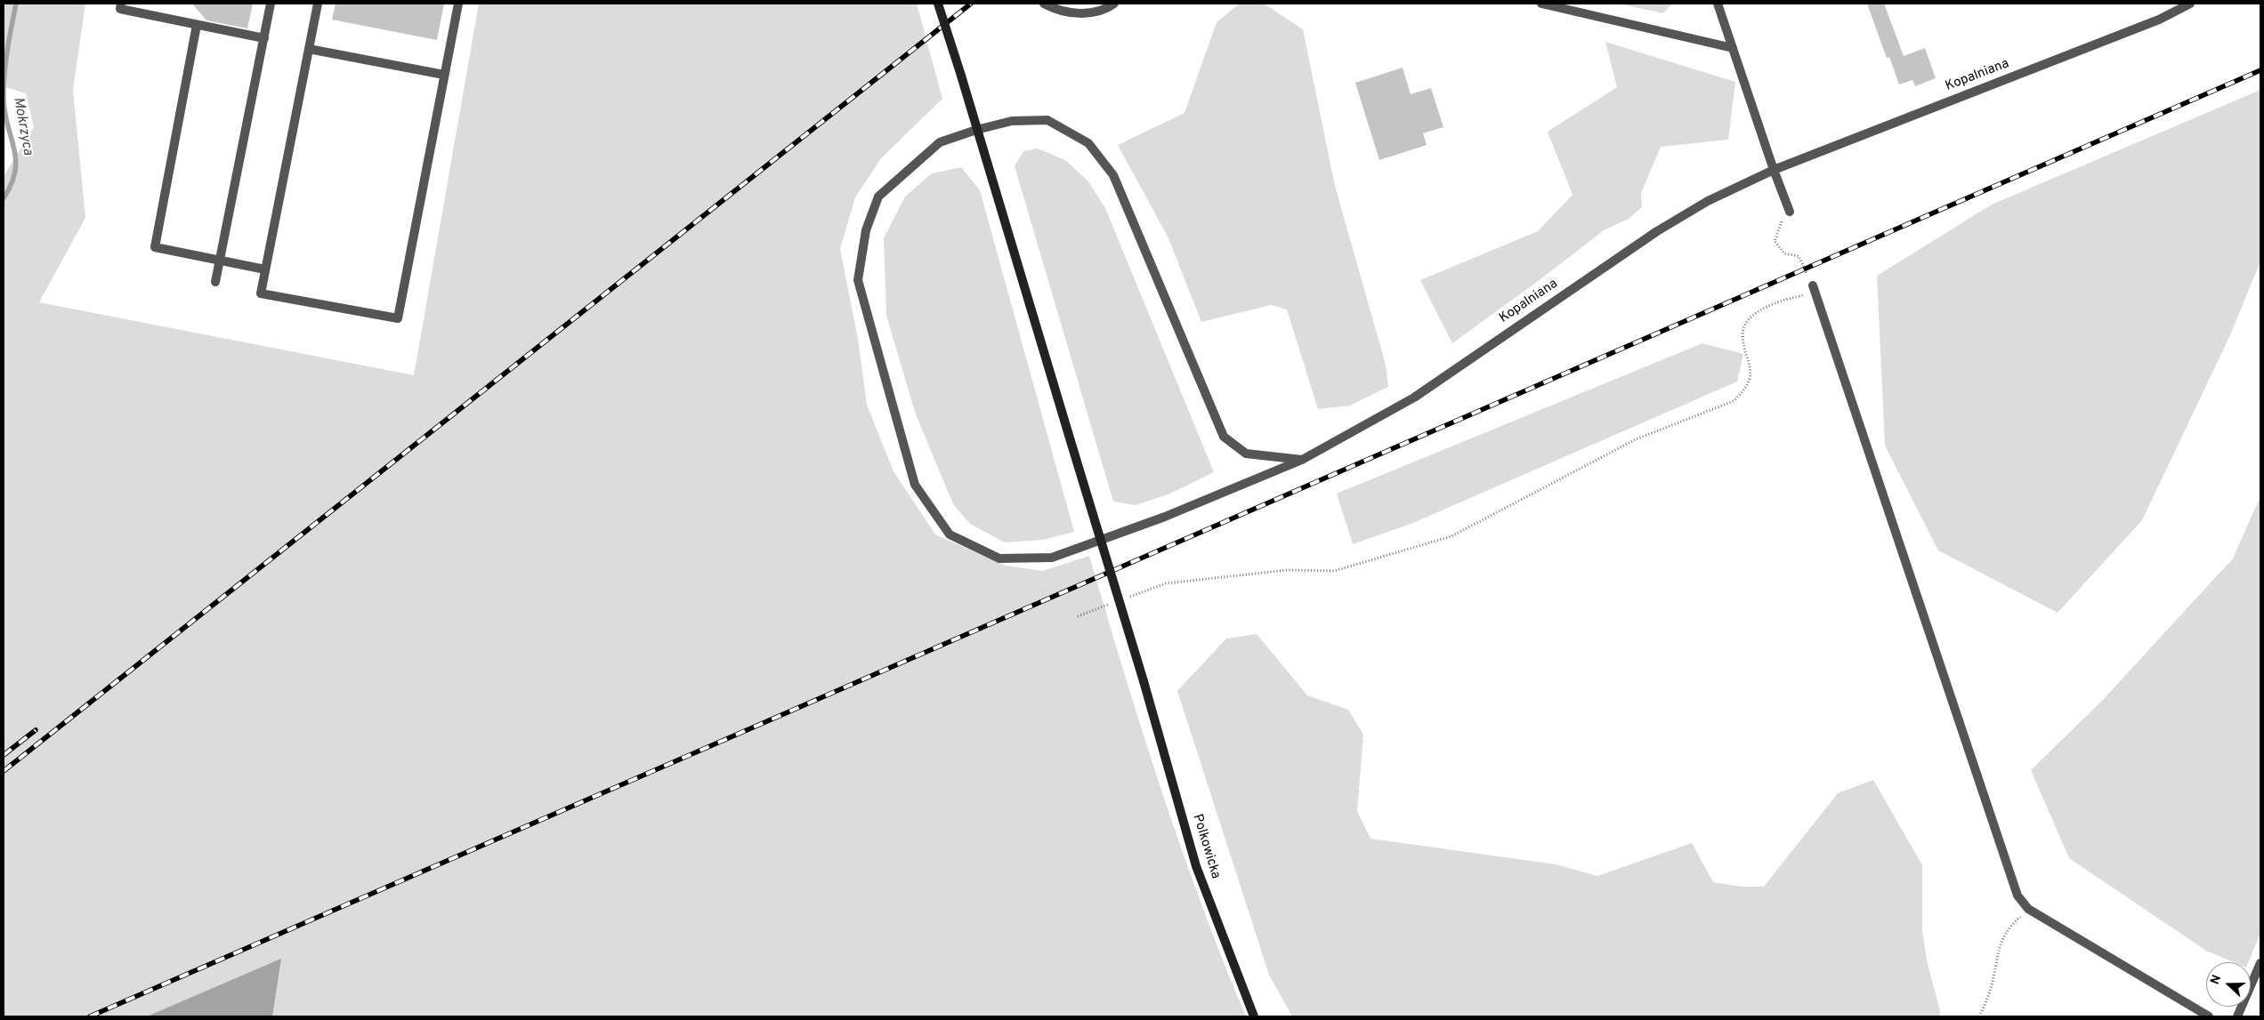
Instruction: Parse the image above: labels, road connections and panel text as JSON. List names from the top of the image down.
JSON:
{
  "streets": {
    "main road": ["Polkowicka"],
    "street": ["Kopalniana"]
  },
  "crossings": [
    ["Kopalniana", "Polkowicka"]
  ],
  "water": ["Mokrzyca"],
  "north": "left"
}
